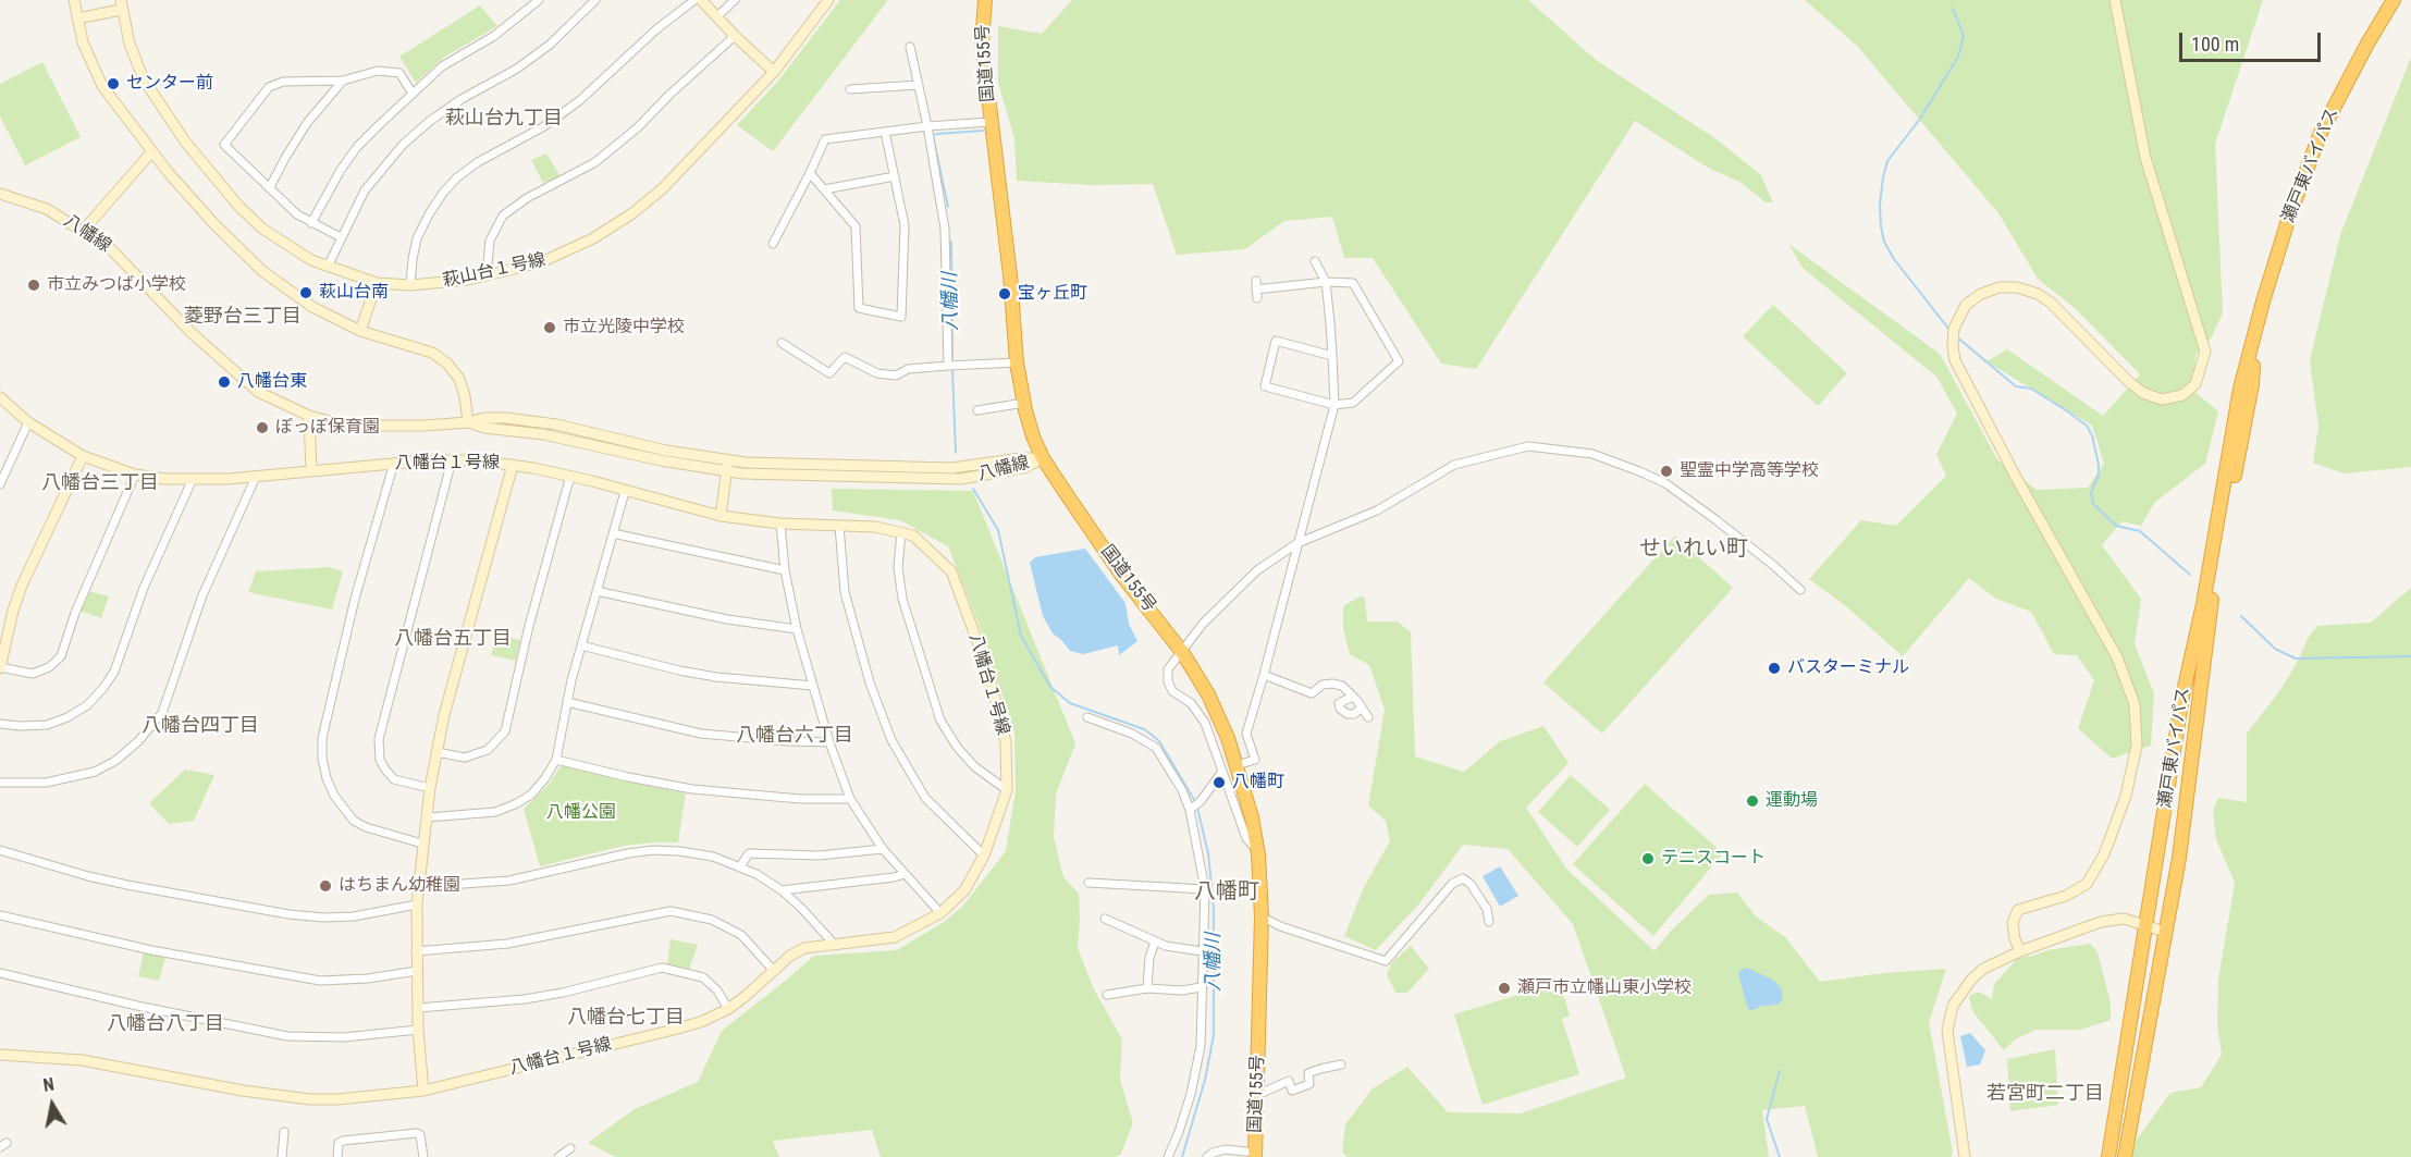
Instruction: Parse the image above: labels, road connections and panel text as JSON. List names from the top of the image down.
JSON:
{
  "streets": {
    "highway": ["国道155号", "瀬戸東バイパス"],
    "street": ["八幡線", "萩山台１号線", "八幡台１号線"]
  },
  "crossings": [
    ["国道155号", "八幡線"]
  ],
  "districts": [
    "萩山台九丁目",
    "菱野台三丁目",
    "八幡台三丁目",
    "せいれい町",
    "八幡台五丁目",
    "八幡台四丁目",
    "八幡台六丁目",
    "八幡町",
    "八幡台七丁目",
    "八幡台八丁目",
    "若宮町二丁目"
  ],
  "water": ["八幡川"],
  "parks": ["八幡公園"],
  "places": [
    "センター前",
    "市立みつば小学校",
    "萩山台南",
    "宝ヶ丘町",
    "市立光陵中学校",
    "八幡台東",
    "ぽっぽ保育園",
    "聖霊中学高等学校",
    "バスターミナル",
    "八幡町",
    "運動場",
    "テニスコート",
    "はちまん幼稚園",
    "瀬戸市立幡山東小学校"
  ],
  "scale_bar": "100 m",
  "north": "top"
}
